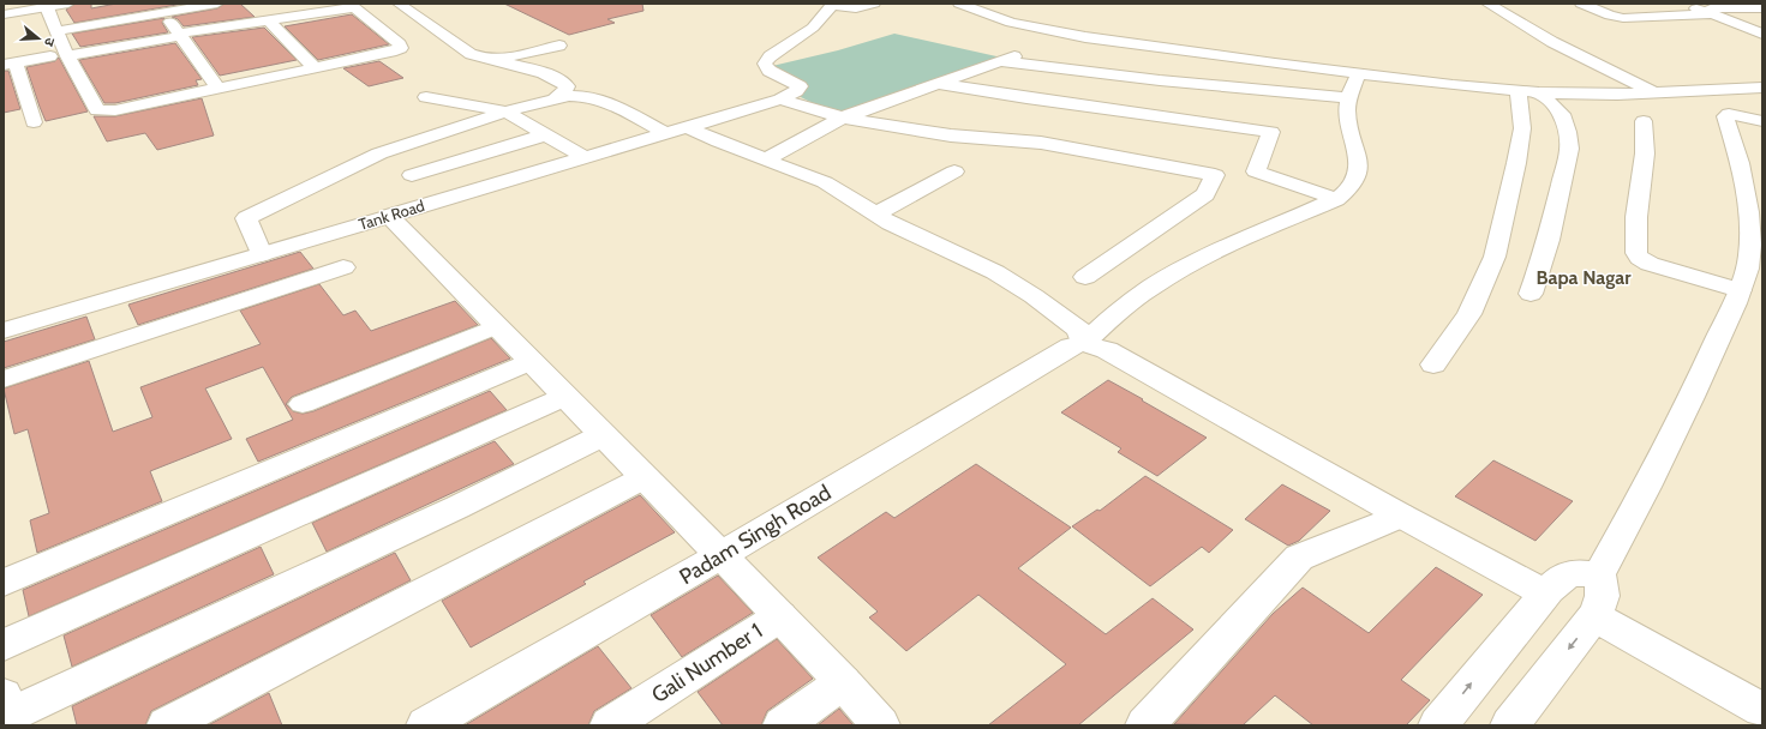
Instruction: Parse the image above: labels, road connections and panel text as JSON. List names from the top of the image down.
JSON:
{
  "streets": {
    "street": ["Tank Road", "Padam Singh Road", "Gali Number 1"]
  },
  "districts": ["Bapa Nagar"],
  "north": "right"
}
